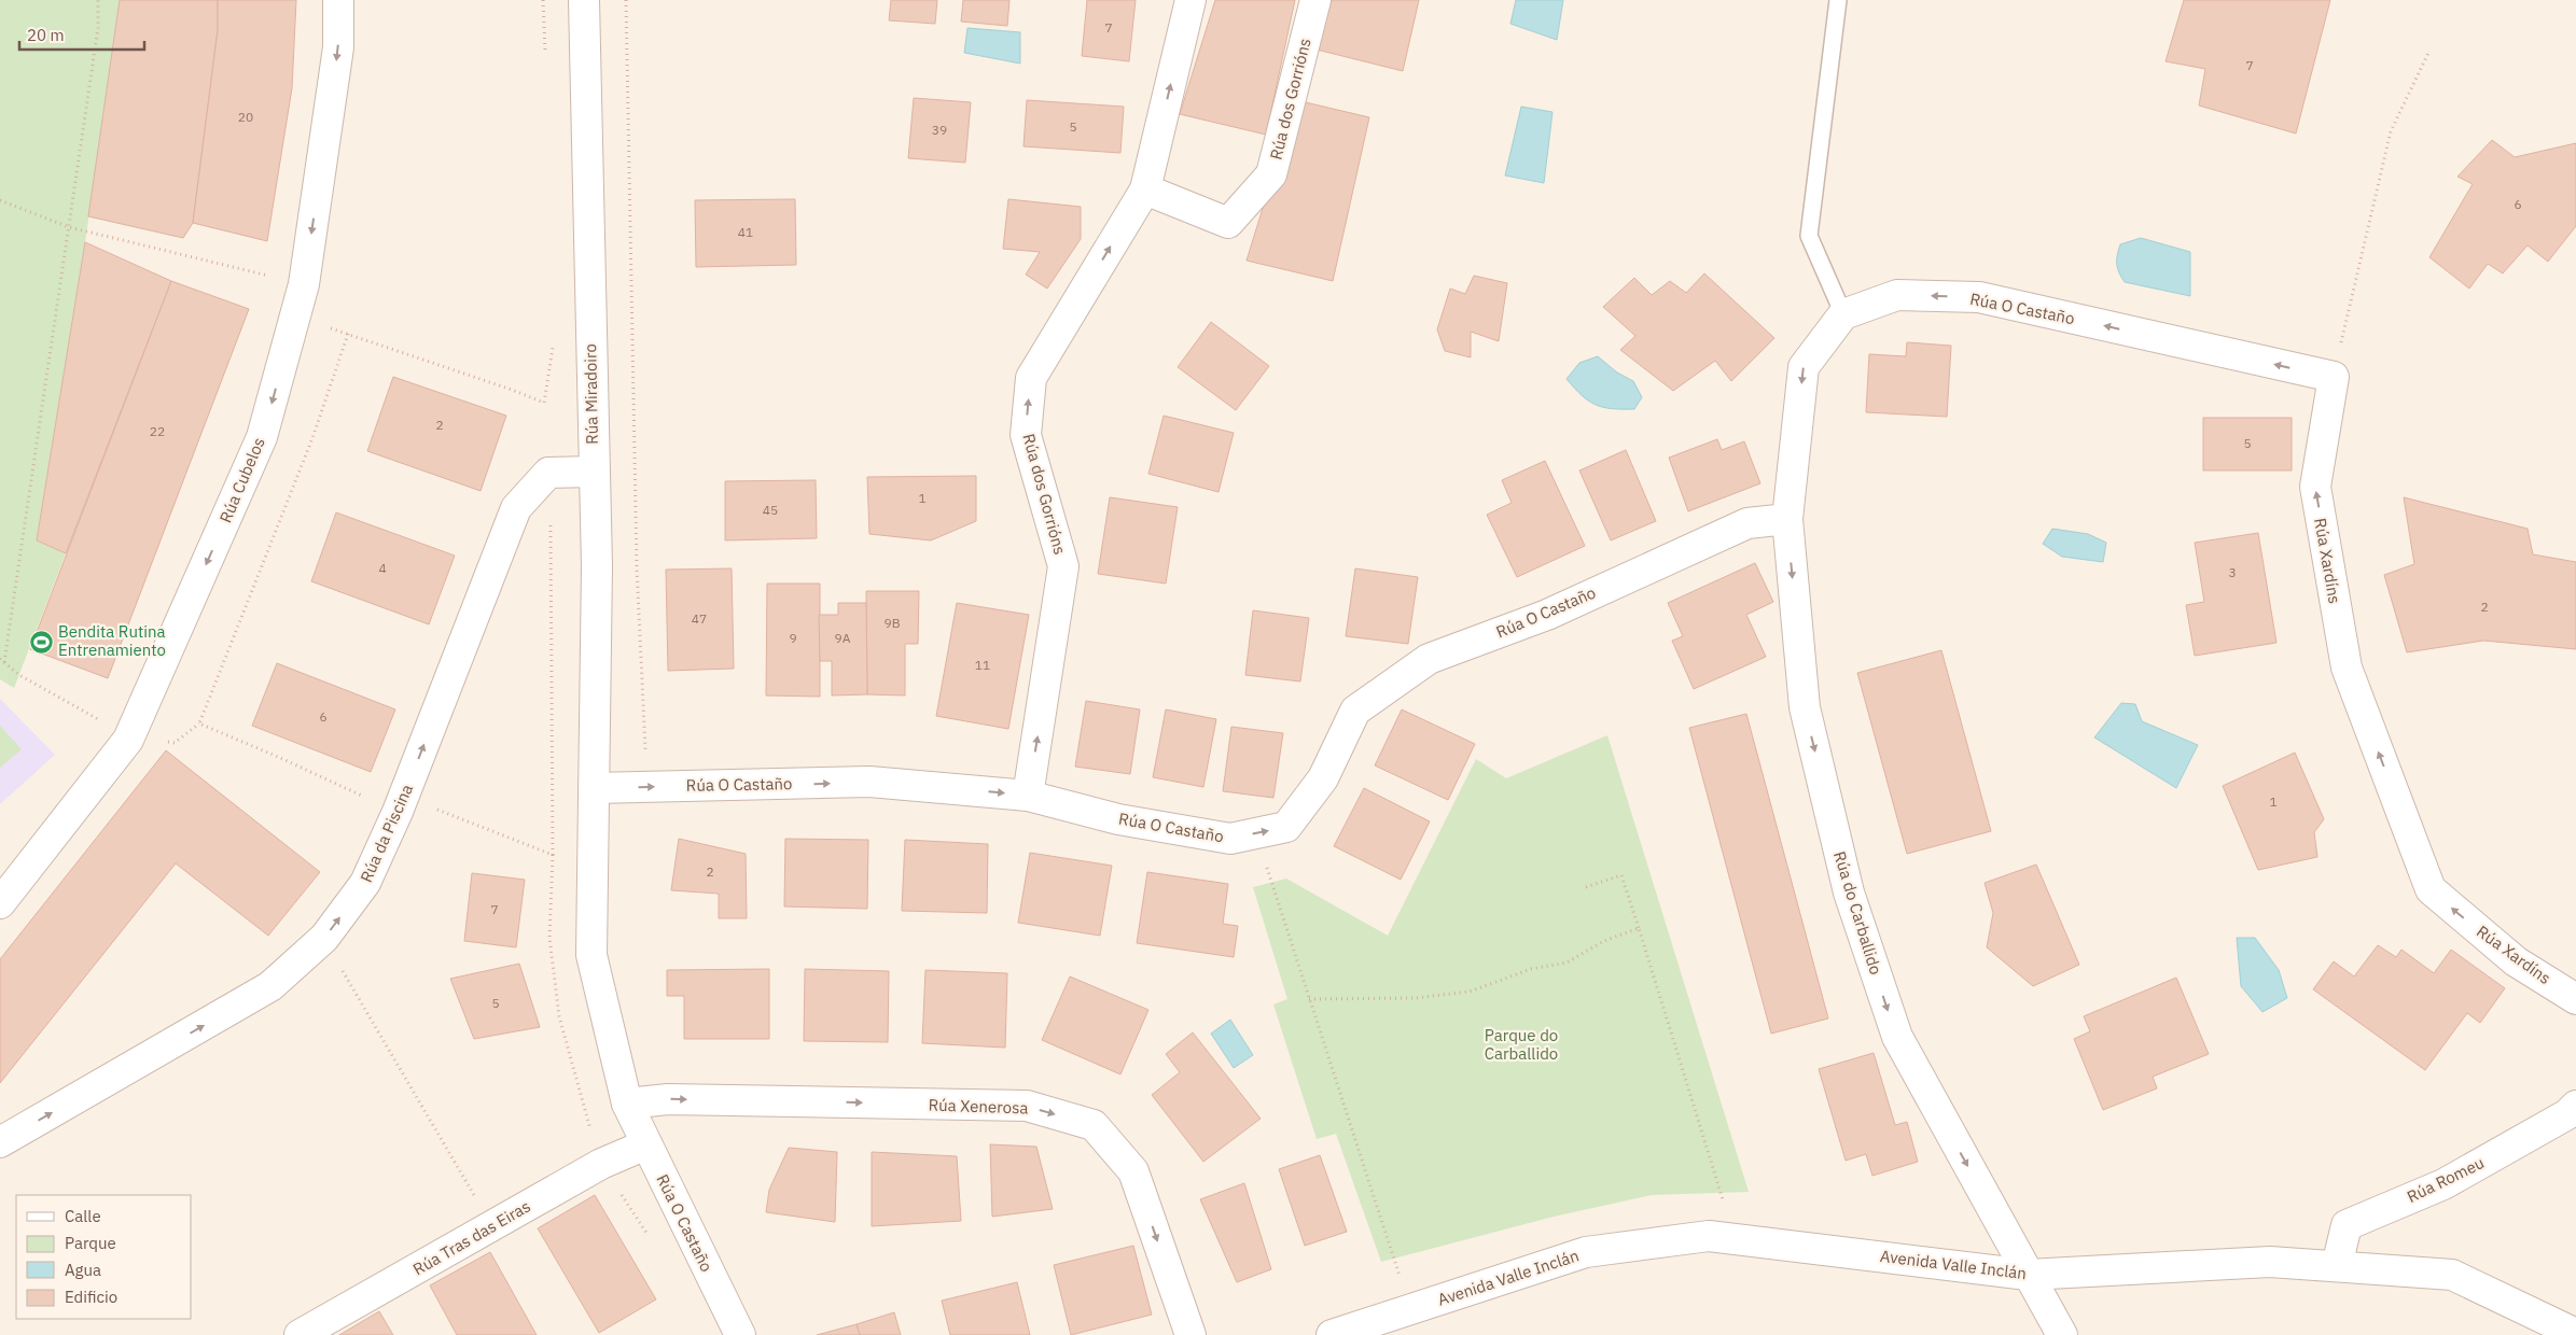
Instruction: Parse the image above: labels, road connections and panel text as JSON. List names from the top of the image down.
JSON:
{
  "streets": {
    "street": [
      "Rúa dos Gorrións",
      "Rúa O Castaño",
      "Rúa Miradoiro",
      "Rúa Cubelos",
      "Rúa Xardíns",
      "Rúa da Piscina",
      "Rúa do Carballido",
      "Rúa Xenerosa",
      "Rúa Romeu",
      "Rúa Tras das Eiras",
      "Avenida Valle Inclán"
    ]
  },
  "crossings": [
    ["Rúa dos Gorrións", "Rúa O Castaño"],
    ["Rúa O Castaño", "Rúa Miradoiro"],
    ["Rúa O Castaño", "Rúa Xardíns"],
    ["Rúa O Castaño", "Rúa do Carballido"],
    ["Rúa O Castaño", "Rúa Xenerosa"],
    ["Rúa O Castaño", "Rúa Tras das Eiras"],
    ["Rúa Miradoiro", "Rúa da Piscina"],
    ["Rúa do Carballido", "Avenida Valle Inclán"],
    ["Rúa Romeu", "Avenida Valle Inclán"]
  ],
  "one_way": [
    "Rúa dos Gorrións",
    "Rúa Cubelos",
    "Rúa Xardíns",
    "Rúa da Piscina",
    "Rúa do Carballido",
    "Rúa Xenerosa"
  ],
  "parks": ["Parque do Carballido"],
  "places": {
    "sports": ["Bendita Rutina Entrenamiento"]
  },
  "house_numbers": [
    "7",
    "7",
    "20",
    "5",
    "39",
    "6",
    "41",
    "2",
    "22",
    "5",
    "1",
    "45",
    "4",
    "3",
    "2",
    "47",
    "9B",
    "9",
    "9A",
    "11",
    "6",
    "1",
    "2",
    "7",
    "5"
  ],
  "legend": [
    "Calle",
    "Parque",
    "Agua",
    "Edificio"
  ],
  "scale_bar": "20 m"
}
